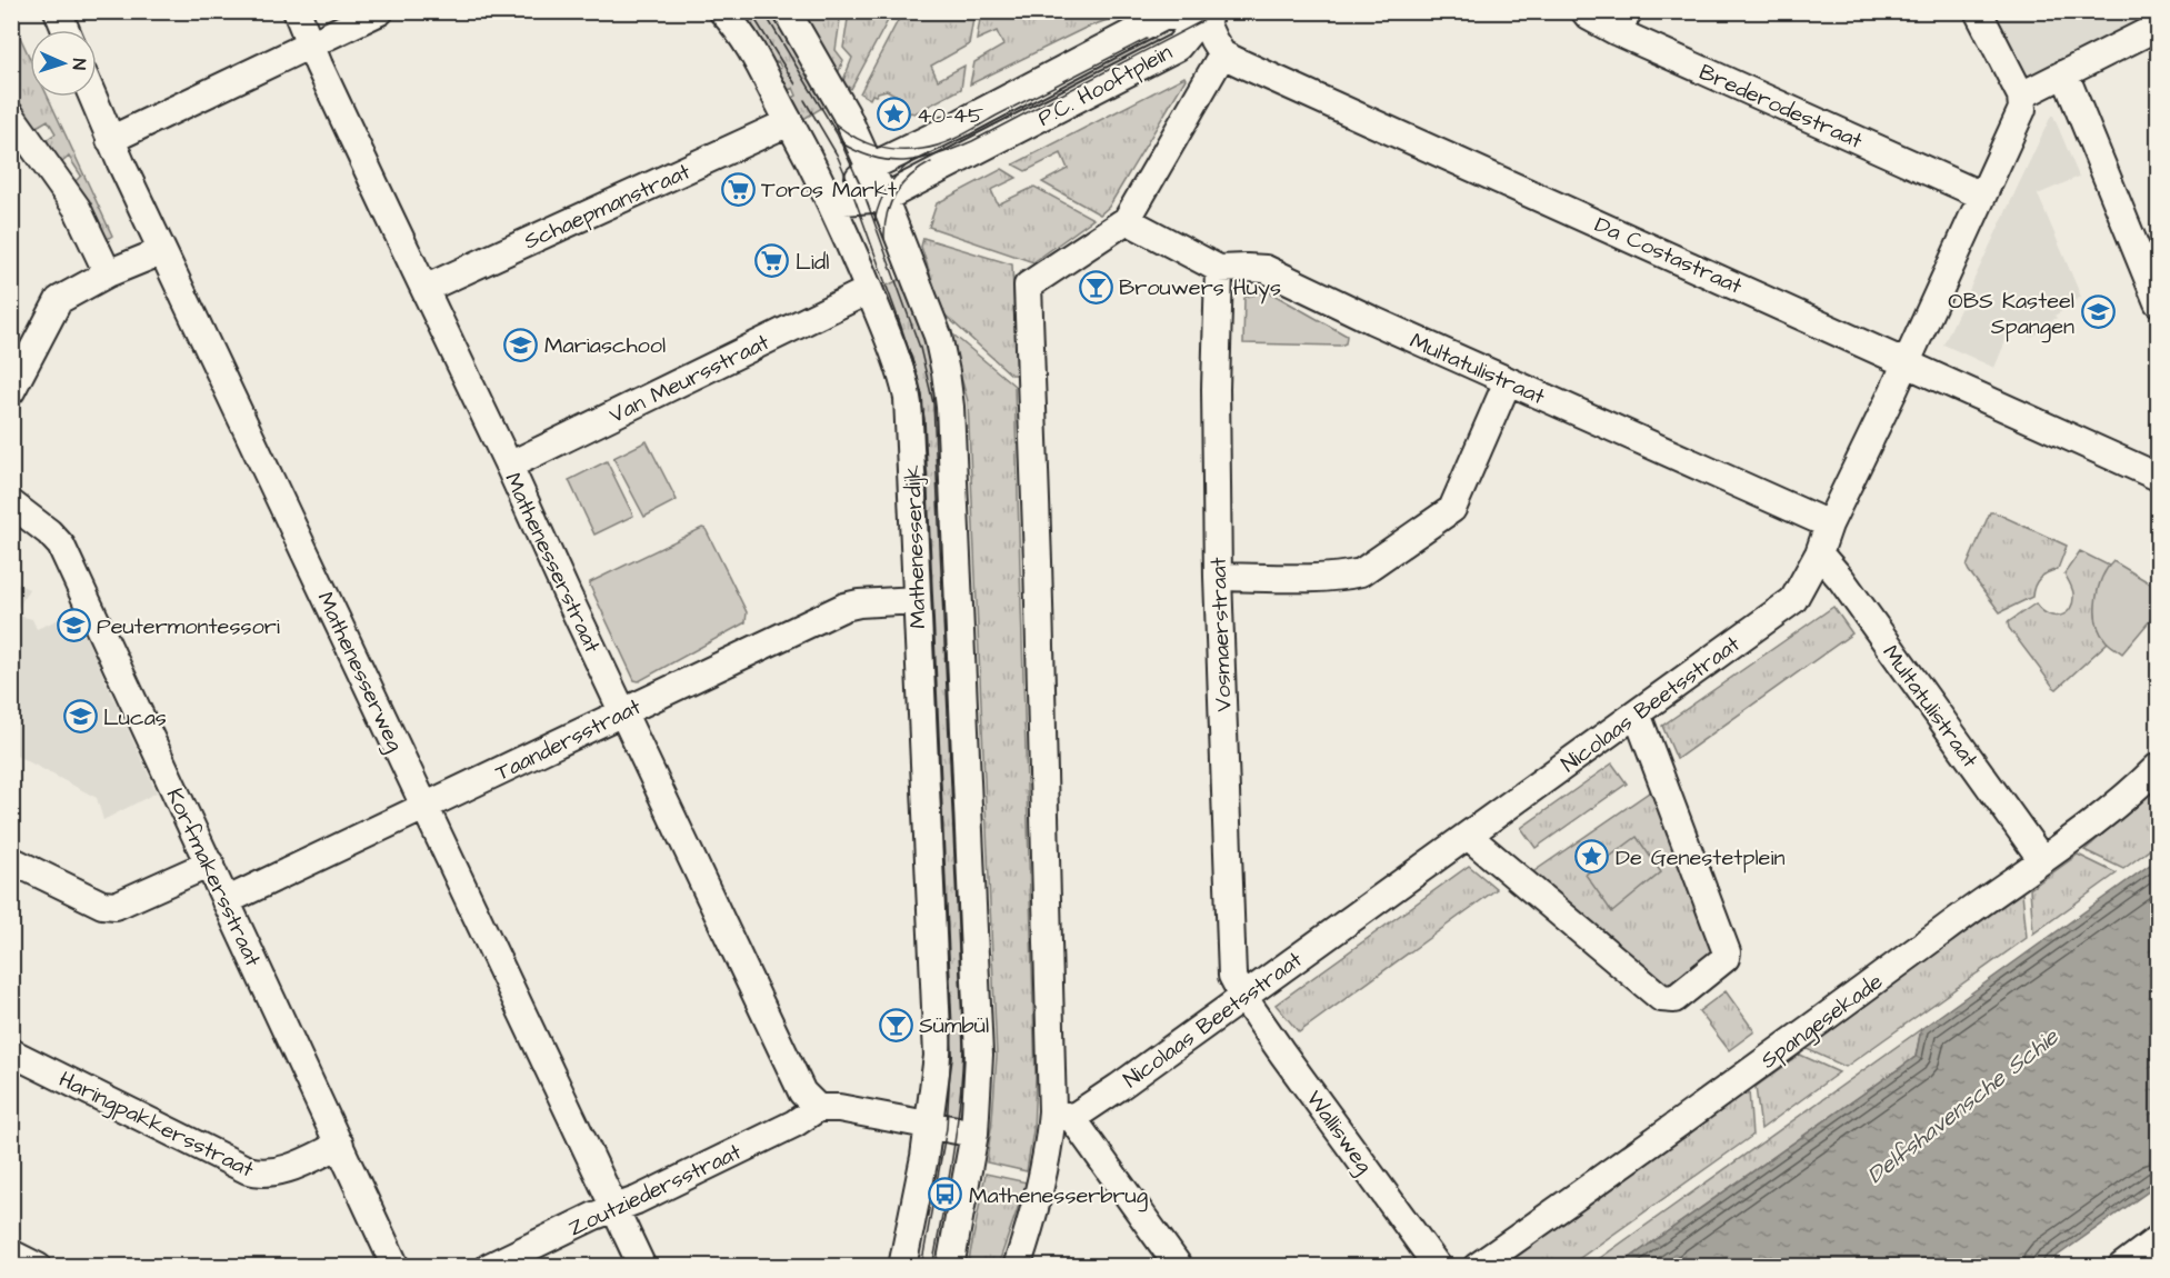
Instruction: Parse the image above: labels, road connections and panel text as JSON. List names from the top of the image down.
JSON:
{
  "streets": {
    "street": [
      "P.C. Hooftplein",
      "Brederodestraat",
      "Schaepmanstraat",
      "Da Costastraat",
      "Multatulistraat",
      "Van Meursstraat",
      "Mathenesserdijk",
      "Mathenesserstraat",
      "Vosmaerstraat",
      "Mathenesserweg",
      "Nicolaas Beetsstraat",
      "Taandersstraat",
      "Korfmakersstraat",
      "Spangesekade",
      "Haringpakkersstraat",
      "Wallisweg",
      "Zoutziedersstraat"
    ]
  },
  "crossings": [
    ["P.C. Hooftplein", "Mathenesserdijk"],
    ["Brederodestraat", "Nicolaas Beetsstraat"],
    ["Schaepmanstraat", "Mathenesserdijk"],
    ["Schaepmanstraat", "Mathenesserstraat"],
    ["Da Costastraat", "Nicolaas Beetsstraat"],
    ["Multatulistraat", "Vosmaerstraat"],
    ["Multatulistraat", "Nicolaas Beetsstraat"],
    ["Multatulistraat", "Spangesekade"],
    ["Van Meursstraat", "Mathenesserdijk"],
    ["Van Meursstraat", "Mathenesserstraat"],
    ["Mathenesserdijk", "Taandersstraat"],
    ["Mathenesserstraat", "Taandersstraat"],
    ["Mathenesserstraat", "Zoutziedersstraat"],
    ["Vosmaerstraat", "Nicolaas Beetsstraat"],
    ["Vosmaerstraat", "Wallisweg"],
    ["Mathenesserweg", "Taandersstraat"],
    ["Mathenesserweg", "Zoutziedersstraat"],
    ["Nicolaas Beetsstraat", "Wallisweg"],
    ["Taandersstraat", "Korfmakersstraat"],
    ["Korfmakersstraat", "Haringpakkersstraat"]
  ],
  "water": ["Delfshavensche Schie"],
  "places": {
    "place": ["40-45", "De Genestetplein"],
    "supermarket": ["Toros Markt", "Lidl"],
    "bar": ["Brouwers Huys", "Sümbül"],
    "school or university": [
      "OBS Kasteel Spangen",
      "Mariaschool",
      "Peutermontessori",
      "Lucas"
    ],
    "bus stop": ["Mathenesserbrug"]
  },
  "north": "right"
}
